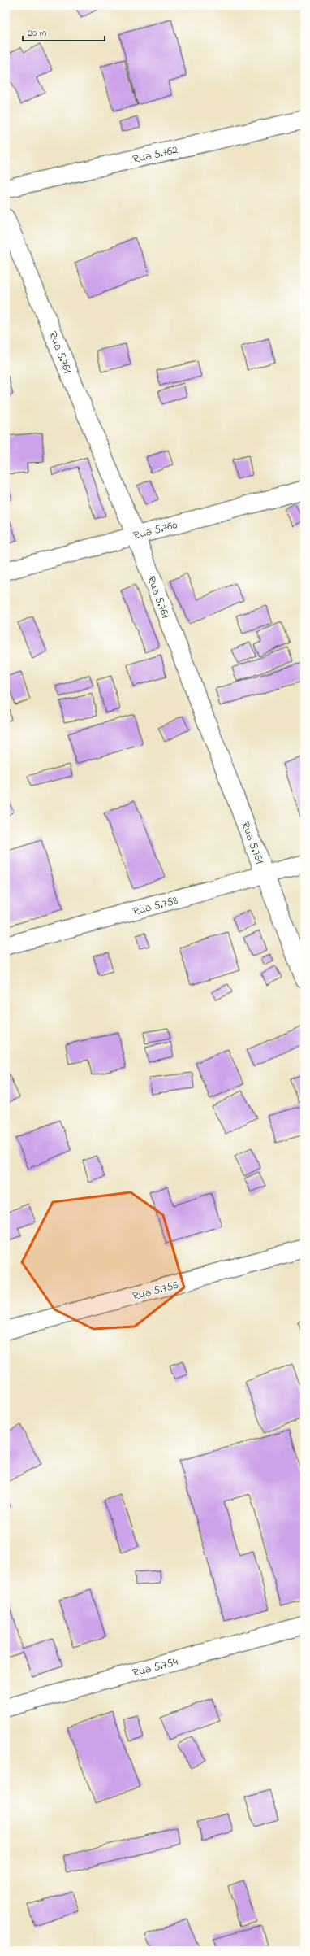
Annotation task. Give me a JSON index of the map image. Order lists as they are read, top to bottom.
{
  "streets": {
    "street": [
      "Rua 5.762",
      "Rua 5.761",
      "Rua 5.760",
      "Rua 5.758",
      "Rua 5.756",
      "Rua 5.754"
    ]
  },
  "crossings": [
    ["Rua 5.761", "Rua 5.760"],
    ["Rua 5.761", "Rua 5.758"]
  ],
  "scale_bar": "20 m"
}
